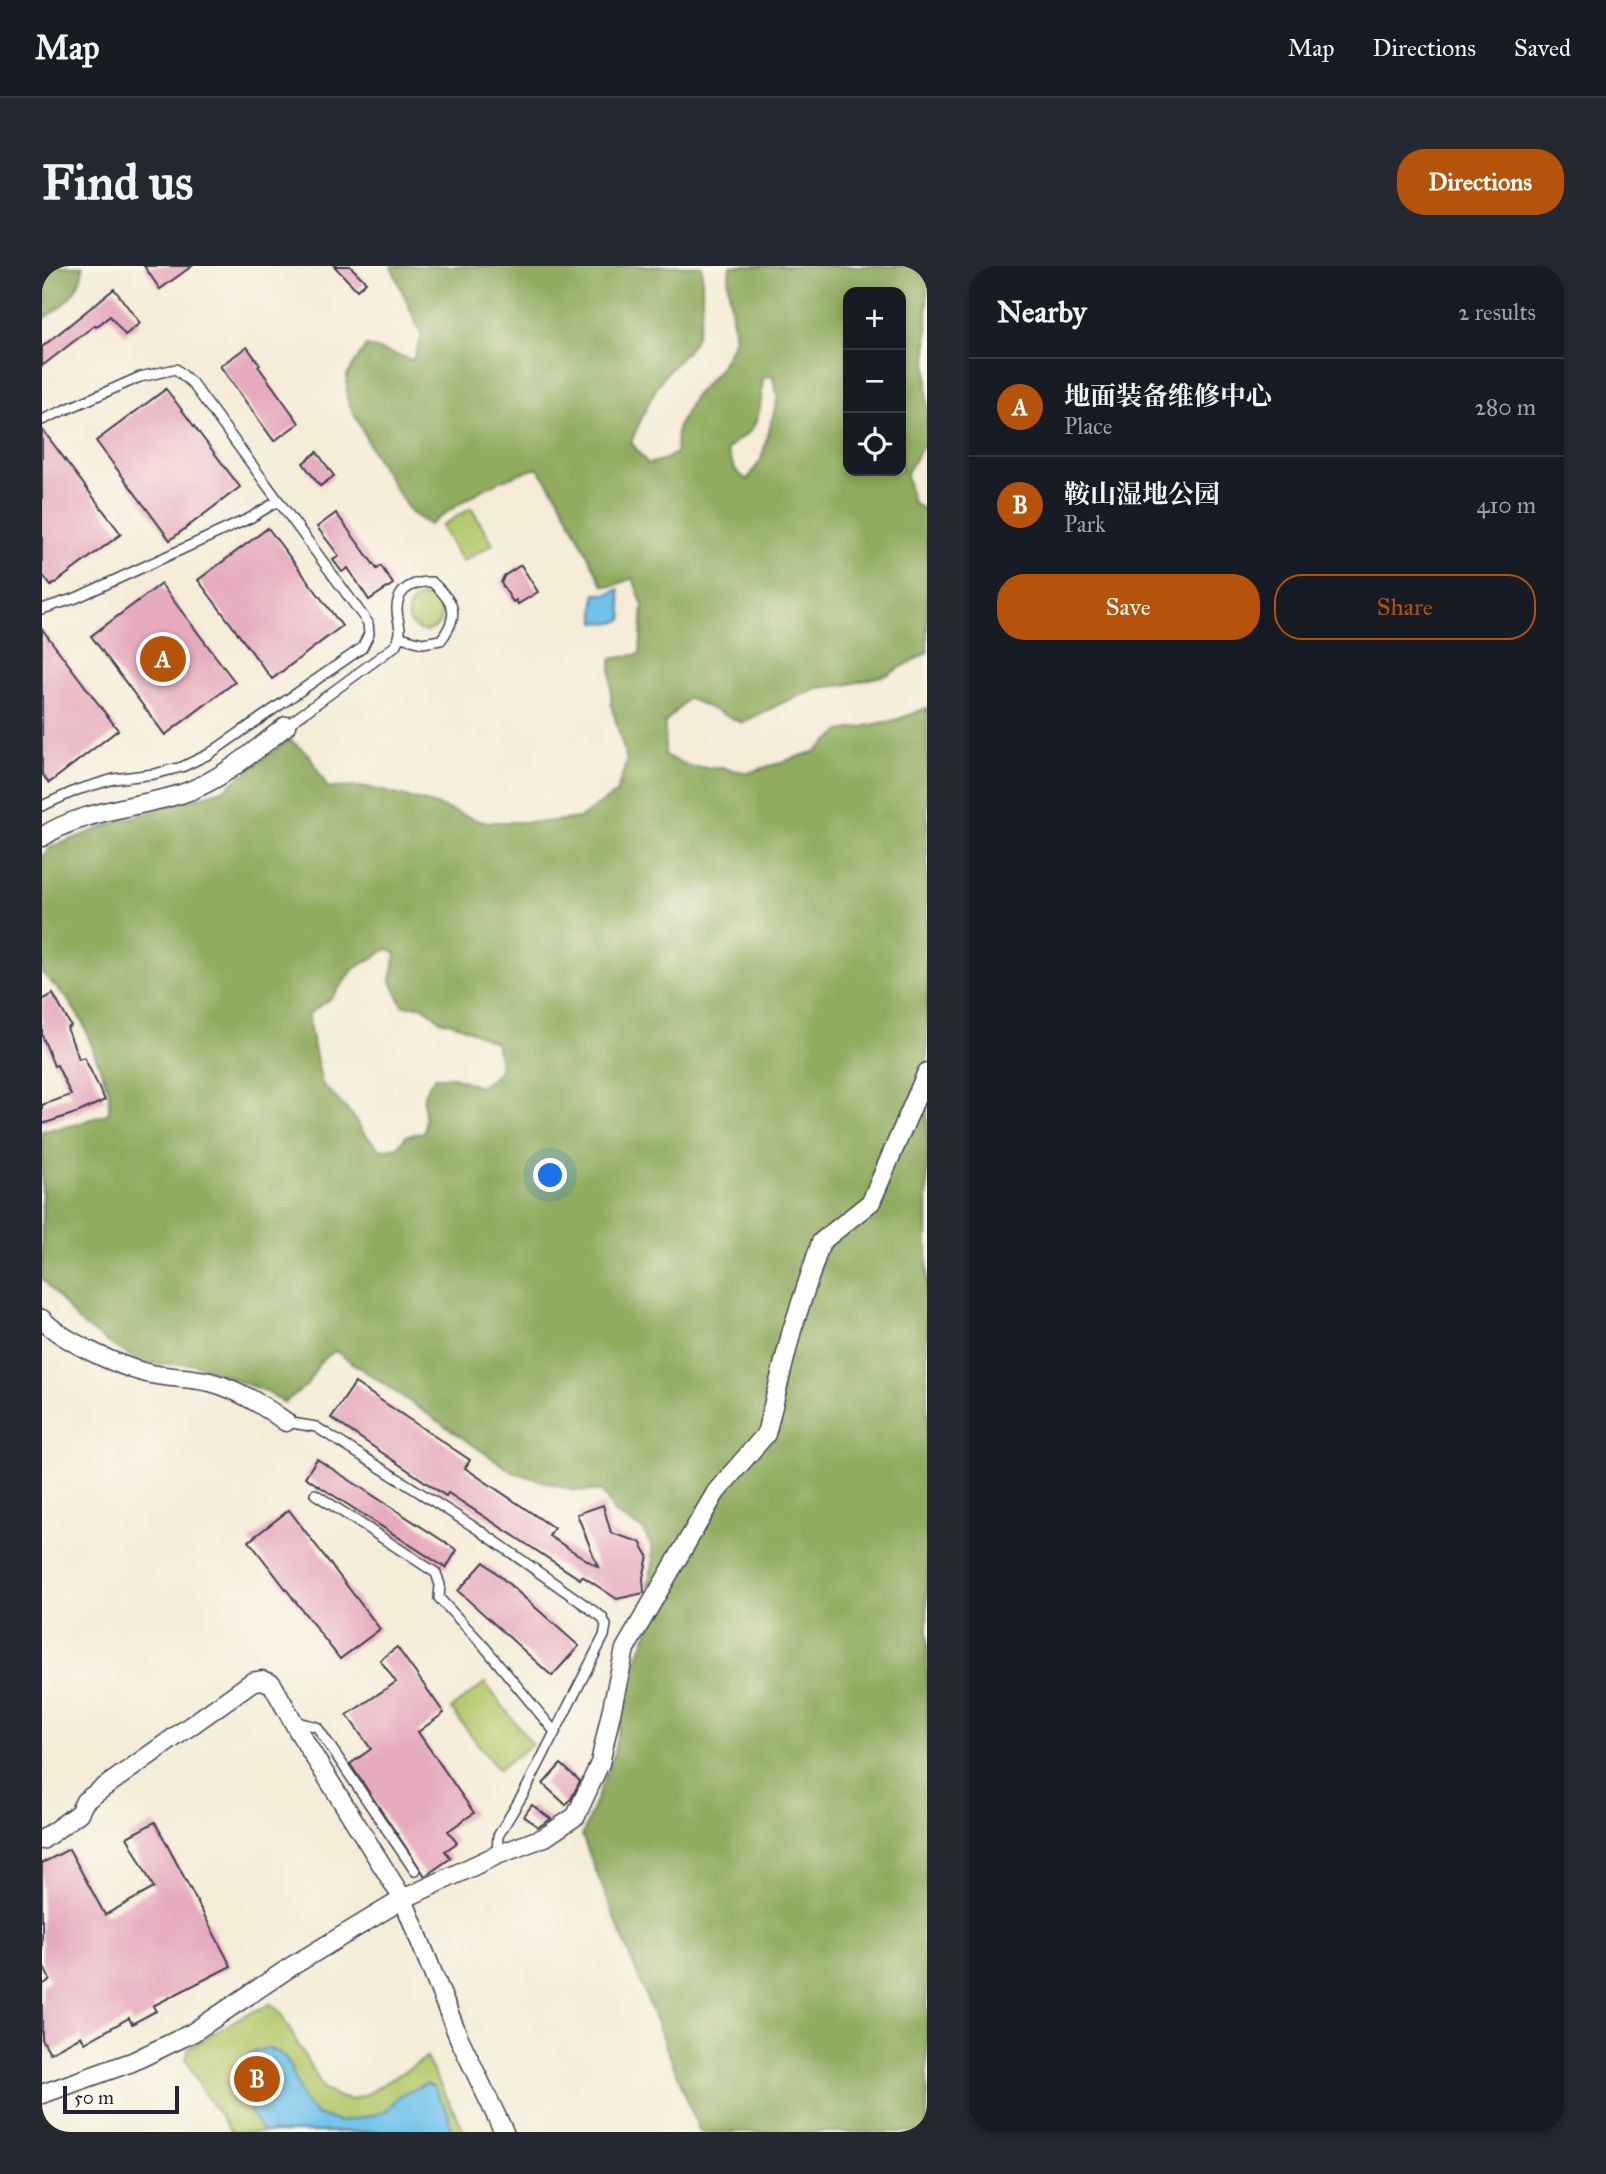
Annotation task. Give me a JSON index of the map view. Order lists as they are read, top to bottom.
{
  "scale_bar": "50 m",
  "page": {
    "header": "Map",
    "nav": ["Map", "Directions", "Saved"],
    "buttons": [
      "Directions",
      ["Save", "Share"]
    ],
    "title": "Find us",
    "heading": ["Nearby", "2 results"],
    "map_buttons": ["+", "−"],
    "list": [
      {
        "mark": "A",
        "name": "地面装备维修中心",
        "note": "Place",
        "value": "280 m"
      },
      {
        "mark": "B",
        "name": "鞍山湿地公园",
        "note": "Park",
        "value": "410 m"
      }
    ],
    "pins": ["A", "B"],
    "scale": "50 m"
  }
}
